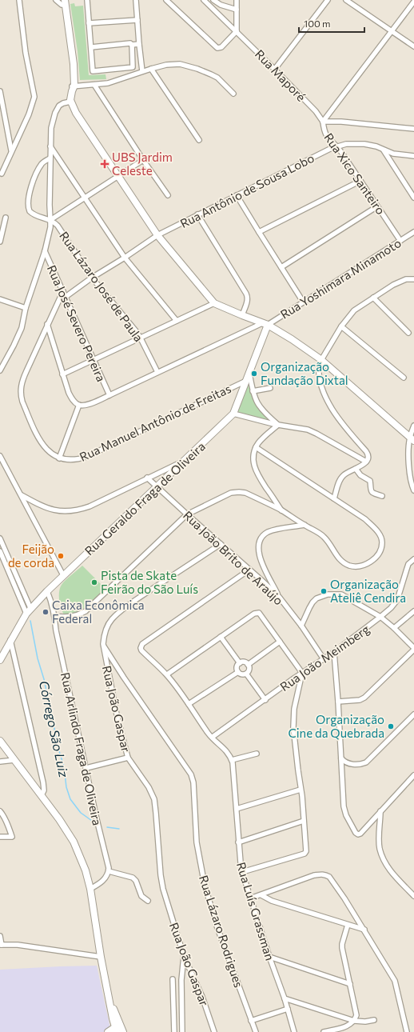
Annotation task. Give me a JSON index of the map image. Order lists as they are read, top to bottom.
{
  "streets": {
    "main road": ["Rua Geraldo Fraga de Oliveira"],
    "street": [
      "Rua Maporé",
      "Rua Xico Santeiro",
      "Rua Antônio de Sousa Lobo",
      "Rua Yoshimara Minamoto",
      "Rua Lázaro José de Paula",
      "Rua José Severo Pereira",
      "Rua Manuel Antônio de Freitas",
      "Rua João Brito de Araújo",
      "Rua João Meimberg",
      "Rua João Gaspar",
      "Rua Arlindo Fraga de Oliveira",
      "Rua Luís Grassman",
      "Rua Lázaro Rodrigues"
    ]
  },
  "crossings": [
    ["Rua Maporé", "Rua Xico Santeiro"],
    ["Rua Xico Santeiro", "Rua Antônio de Sousa Lobo"],
    ["Rua Xico Santeiro", "Rua Yoshimara Minamoto"],
    ["Rua Antônio de Sousa Lobo", "Rua Lázaro José de Paula"],
    ["Rua Antônio de Sousa Lobo", "Rua José Severo Pereira"],
    ["Rua Yoshimara Minamoto", "Rua Lázaro José de Paula"],
    ["Rua Yoshimara Minamoto", "Rua José Severo Pereira"],
    ["Rua Yoshimara Minamoto", "Rua Geraldo Fraga de Oliveira"],
    ["Rua Manuel Antônio de Freitas", "Rua Geraldo Fraga de Oliveira"],
    ["Rua Geraldo Fraga de Oliveira", "Rua João Brito de Araújo"],
    ["Rua Geraldo Fraga de Oliveira", "Rua Arlindo Fraga de Oliveira"],
    ["Rua João Brito de Araújo", "Rua João Meimberg"],
    ["Rua João Brito de Araújo", "Rua João Gaspar"],
    ["Rua João Gaspar", "Rua Lázaro Rodrigues"]
  ],
  "water": ["Córrego São Luiz"],
  "places": {
    "health": ["UBS Jardim Celeste"],
    "other": [
      "Organização Fundação Dixtal",
      "Feijão de corda",
      "Pista de Skate Feirão do São Luís",
      "Organização Ateliê Cendira",
      "Caixa Econômica Federal",
      "Organização Cine da Quebrada"
    ]
  },
  "scale_bar": "100 m"
}
